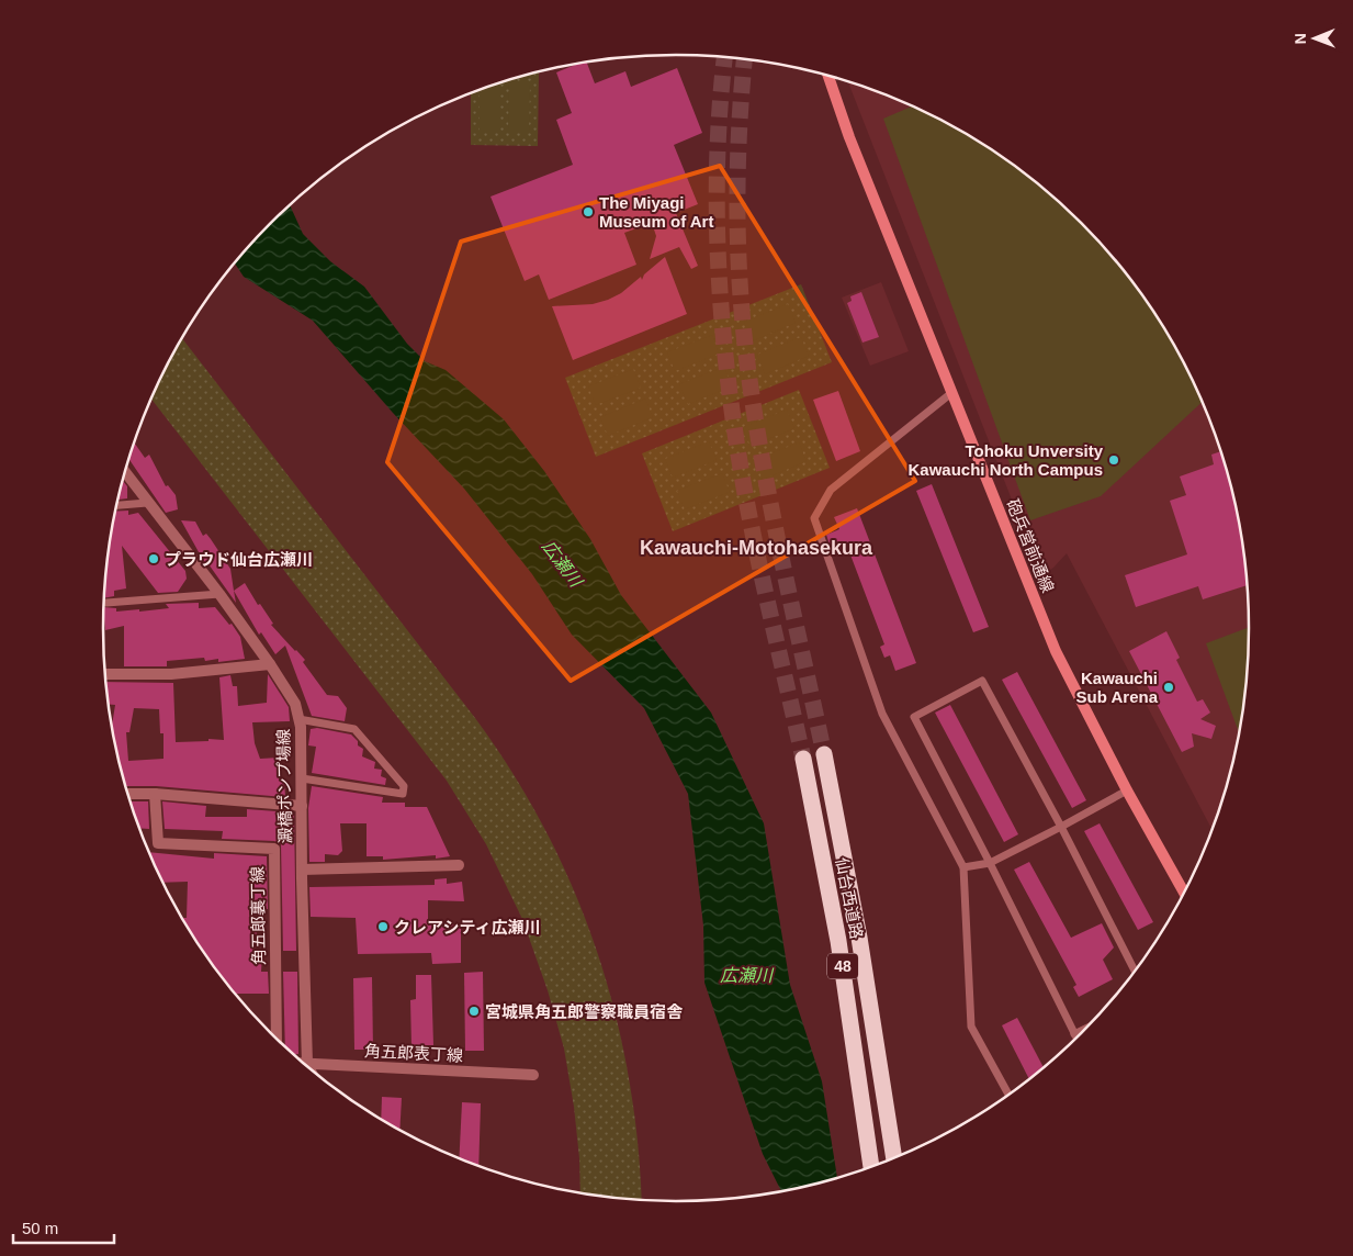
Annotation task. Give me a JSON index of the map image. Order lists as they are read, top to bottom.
{
  "streets": {
    "highway": ["仙台西道路", "48"],
    "street": [
      "砲兵営前通線",
      "澱橋ポンプ場線",
      "角五郎裏丁線",
      "角五郎表丁線"
    ]
  },
  "crossings": [
    ["澱橋ポンプ場線", "角五郎表丁線"]
  ],
  "districts": ["Kawauchi-Motohasekura"],
  "water": ["広瀬川"],
  "places": [
    "The Miyagi Museum of Art",
    "Tohoku Unversity Kawauchi North Campus",
    "プラウド仙台広瀬川",
    "Kawauchi Sub Arena",
    "クレアシティ広瀬川",
    "宮城県角五郎警察職員宿舎"
  ],
  "scale_bar": "50 m",
  "north": "left"
}
